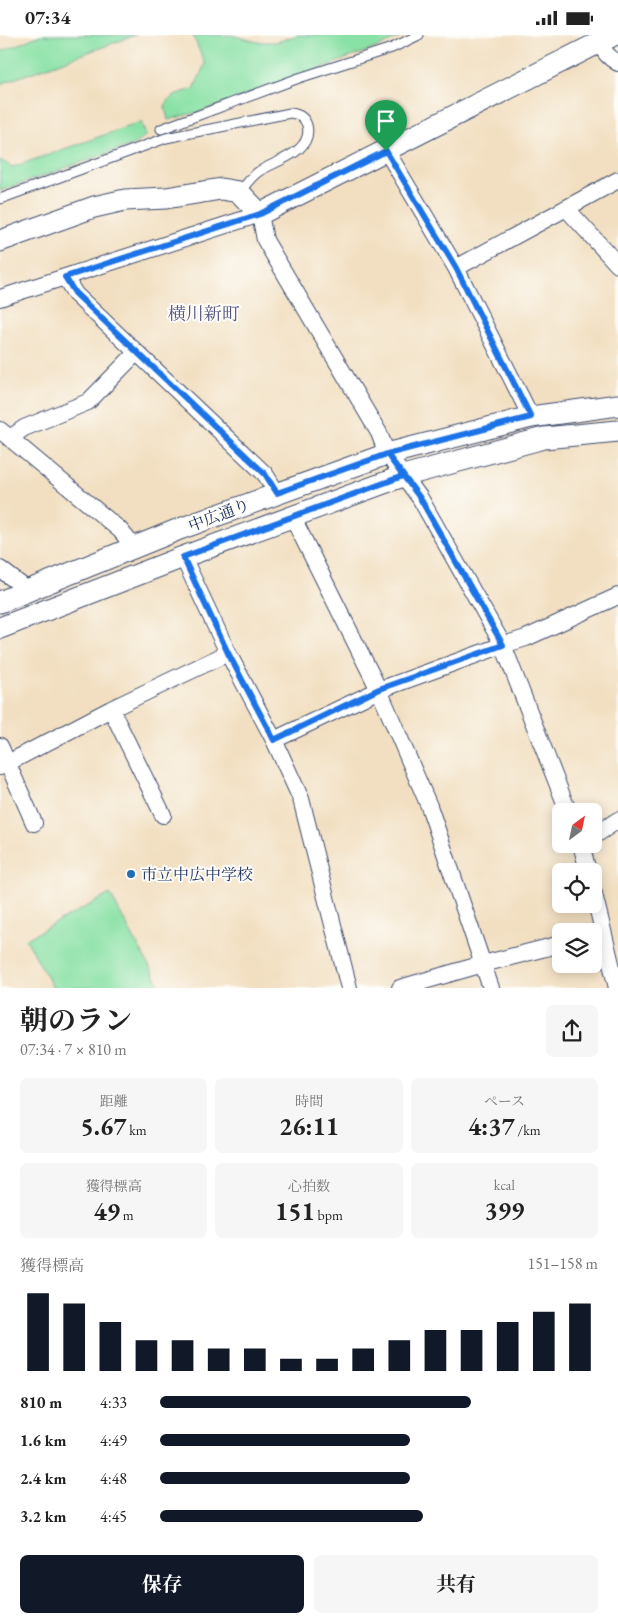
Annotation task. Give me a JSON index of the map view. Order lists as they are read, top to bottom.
{
  "streets": {
    "street": ["中広通り"]
  },
  "districts": ["横川新町"],
  "places": ["市立中広中学校"],
  "north": "top right",
  "page": {
    "status": "07:34",
    "heading": ["朝のラン", "07:34 · 7 × 810 m"],
    "stats": [
      ["距離", "5.67 km"],
      ["時間", "26:11"],
      ["ペース", "4:37 /km"],
      ["獲得標高", "49 m"],
      ["心拍数", "151 bpm"],
      ["kcal", "399"]
    ],
    "chart": ["獲得標高", "151–158 m"],
    "list": [
      {
        "name": "810 m",
        "note": "4:33"
      },
      {
        "name": "1.6 km",
        "note": "4:49"
      },
      {
        "name": "2.4 km",
        "note": "4:48"
      },
      {
        "name": "3.2 km",
        "note": "4:45"
      }
    ],
    "buttons": ["保存", "共有"]
  }
}
